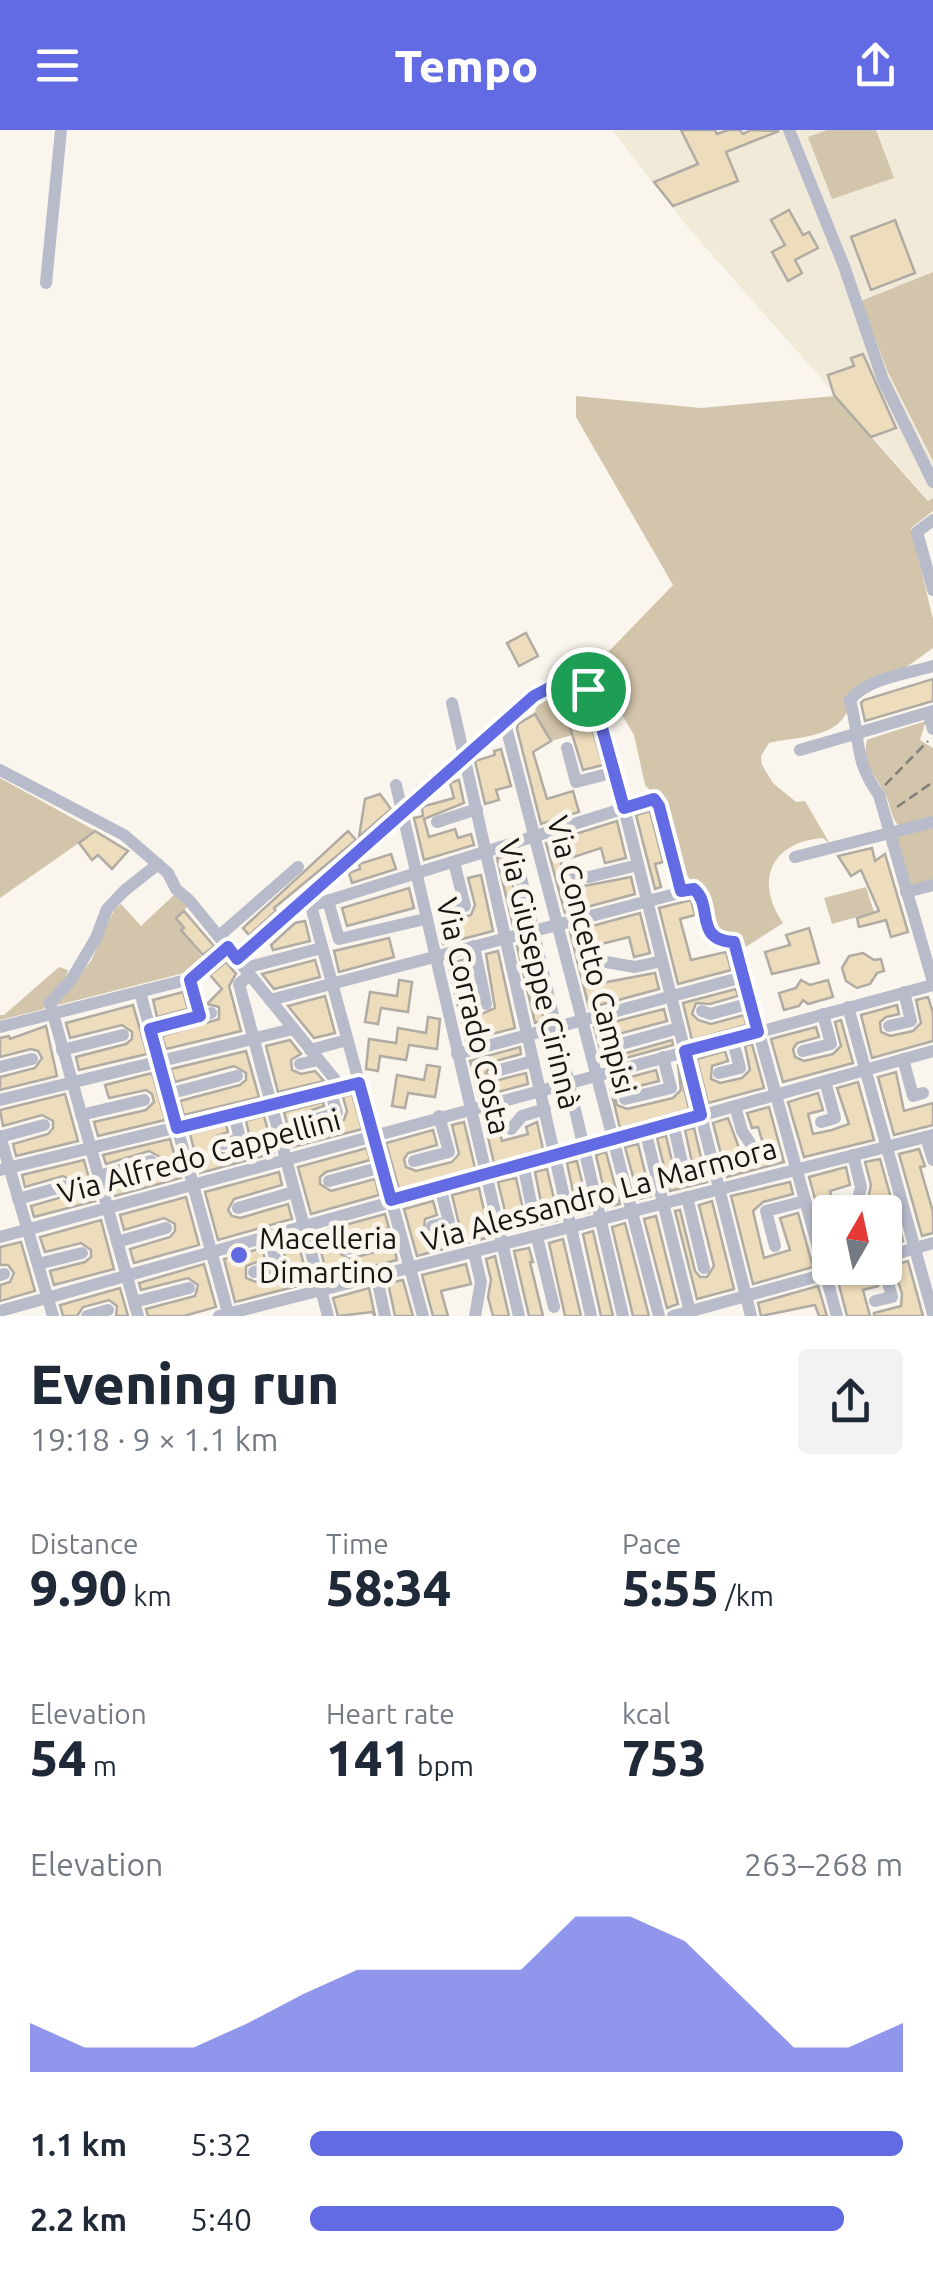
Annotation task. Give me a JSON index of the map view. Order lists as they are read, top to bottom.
{
  "streets": {
    "street": [
      "Via Concetto Campisi",
      "Via Giuseppe Cirinnà",
      "Via Corrado Costa",
      "Via Alfredo Cappellini",
      "Via Alessandro La Marmora"
    ]
  },
  "crossings": [
    ["Via Concetto Campisi", "Via Alfredo Cappellini"],
    ["Via Concetto Campisi", "Via Alessandro La Marmora"],
    ["Via Giuseppe Cirinnà", "Via Alfredo Cappellini"],
    ["Via Giuseppe Cirinnà", "Via Alessandro La Marmora"],
    ["Via Corrado Costa", "Via Alfredo Cappellini"],
    ["Via Corrado Costa", "Via Alessandro La Marmora"]
  ],
  "places": ["Macelleria Dimartino"],
  "north": "top",
  "page": {
    "header": "Tempo",
    "heading": ["Evening run", "19:18 · 9 × 1.1 km"],
    "stats": [
      ["Distance", "9.90 km"],
      ["Time", "58:34"],
      ["Pace", "5:55 /km"],
      ["Elevation", "54 m"],
      ["Heart rate", "141 bpm"],
      ["kcal", "753"]
    ],
    "chart": ["Elevation", "263–268 m"],
    "list": [
      {
        "name": "1.1 km",
        "note": "5:32"
      },
      {
        "name": "2.2 km",
        "note": "5:40"
      }
    ]
  }
}
